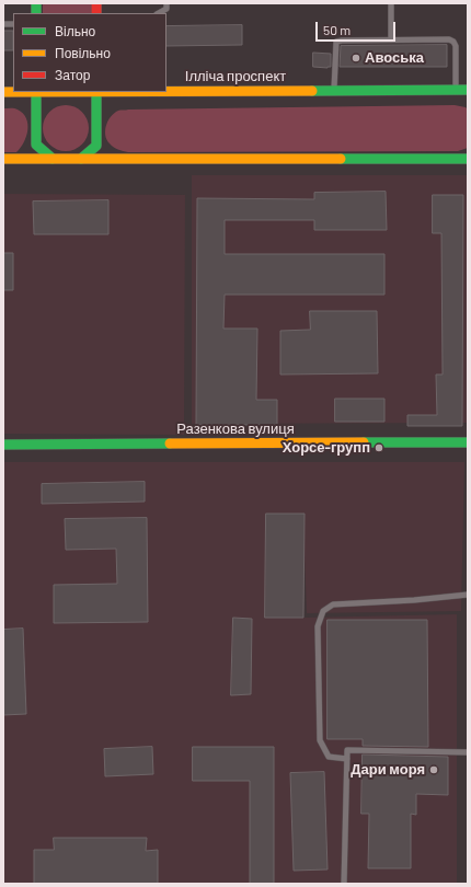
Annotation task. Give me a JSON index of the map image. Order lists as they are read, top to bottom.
{
  "streets": {
    "main road": ["Ілліча проспект", "Разенкова вулиця"]
  },
  "places": ["Авоська", "Хорсе-групп", "Дари моря"],
  "legend": ["Вільно", "Повільно", "Затор"],
  "scale_bar": "50 m"
}
